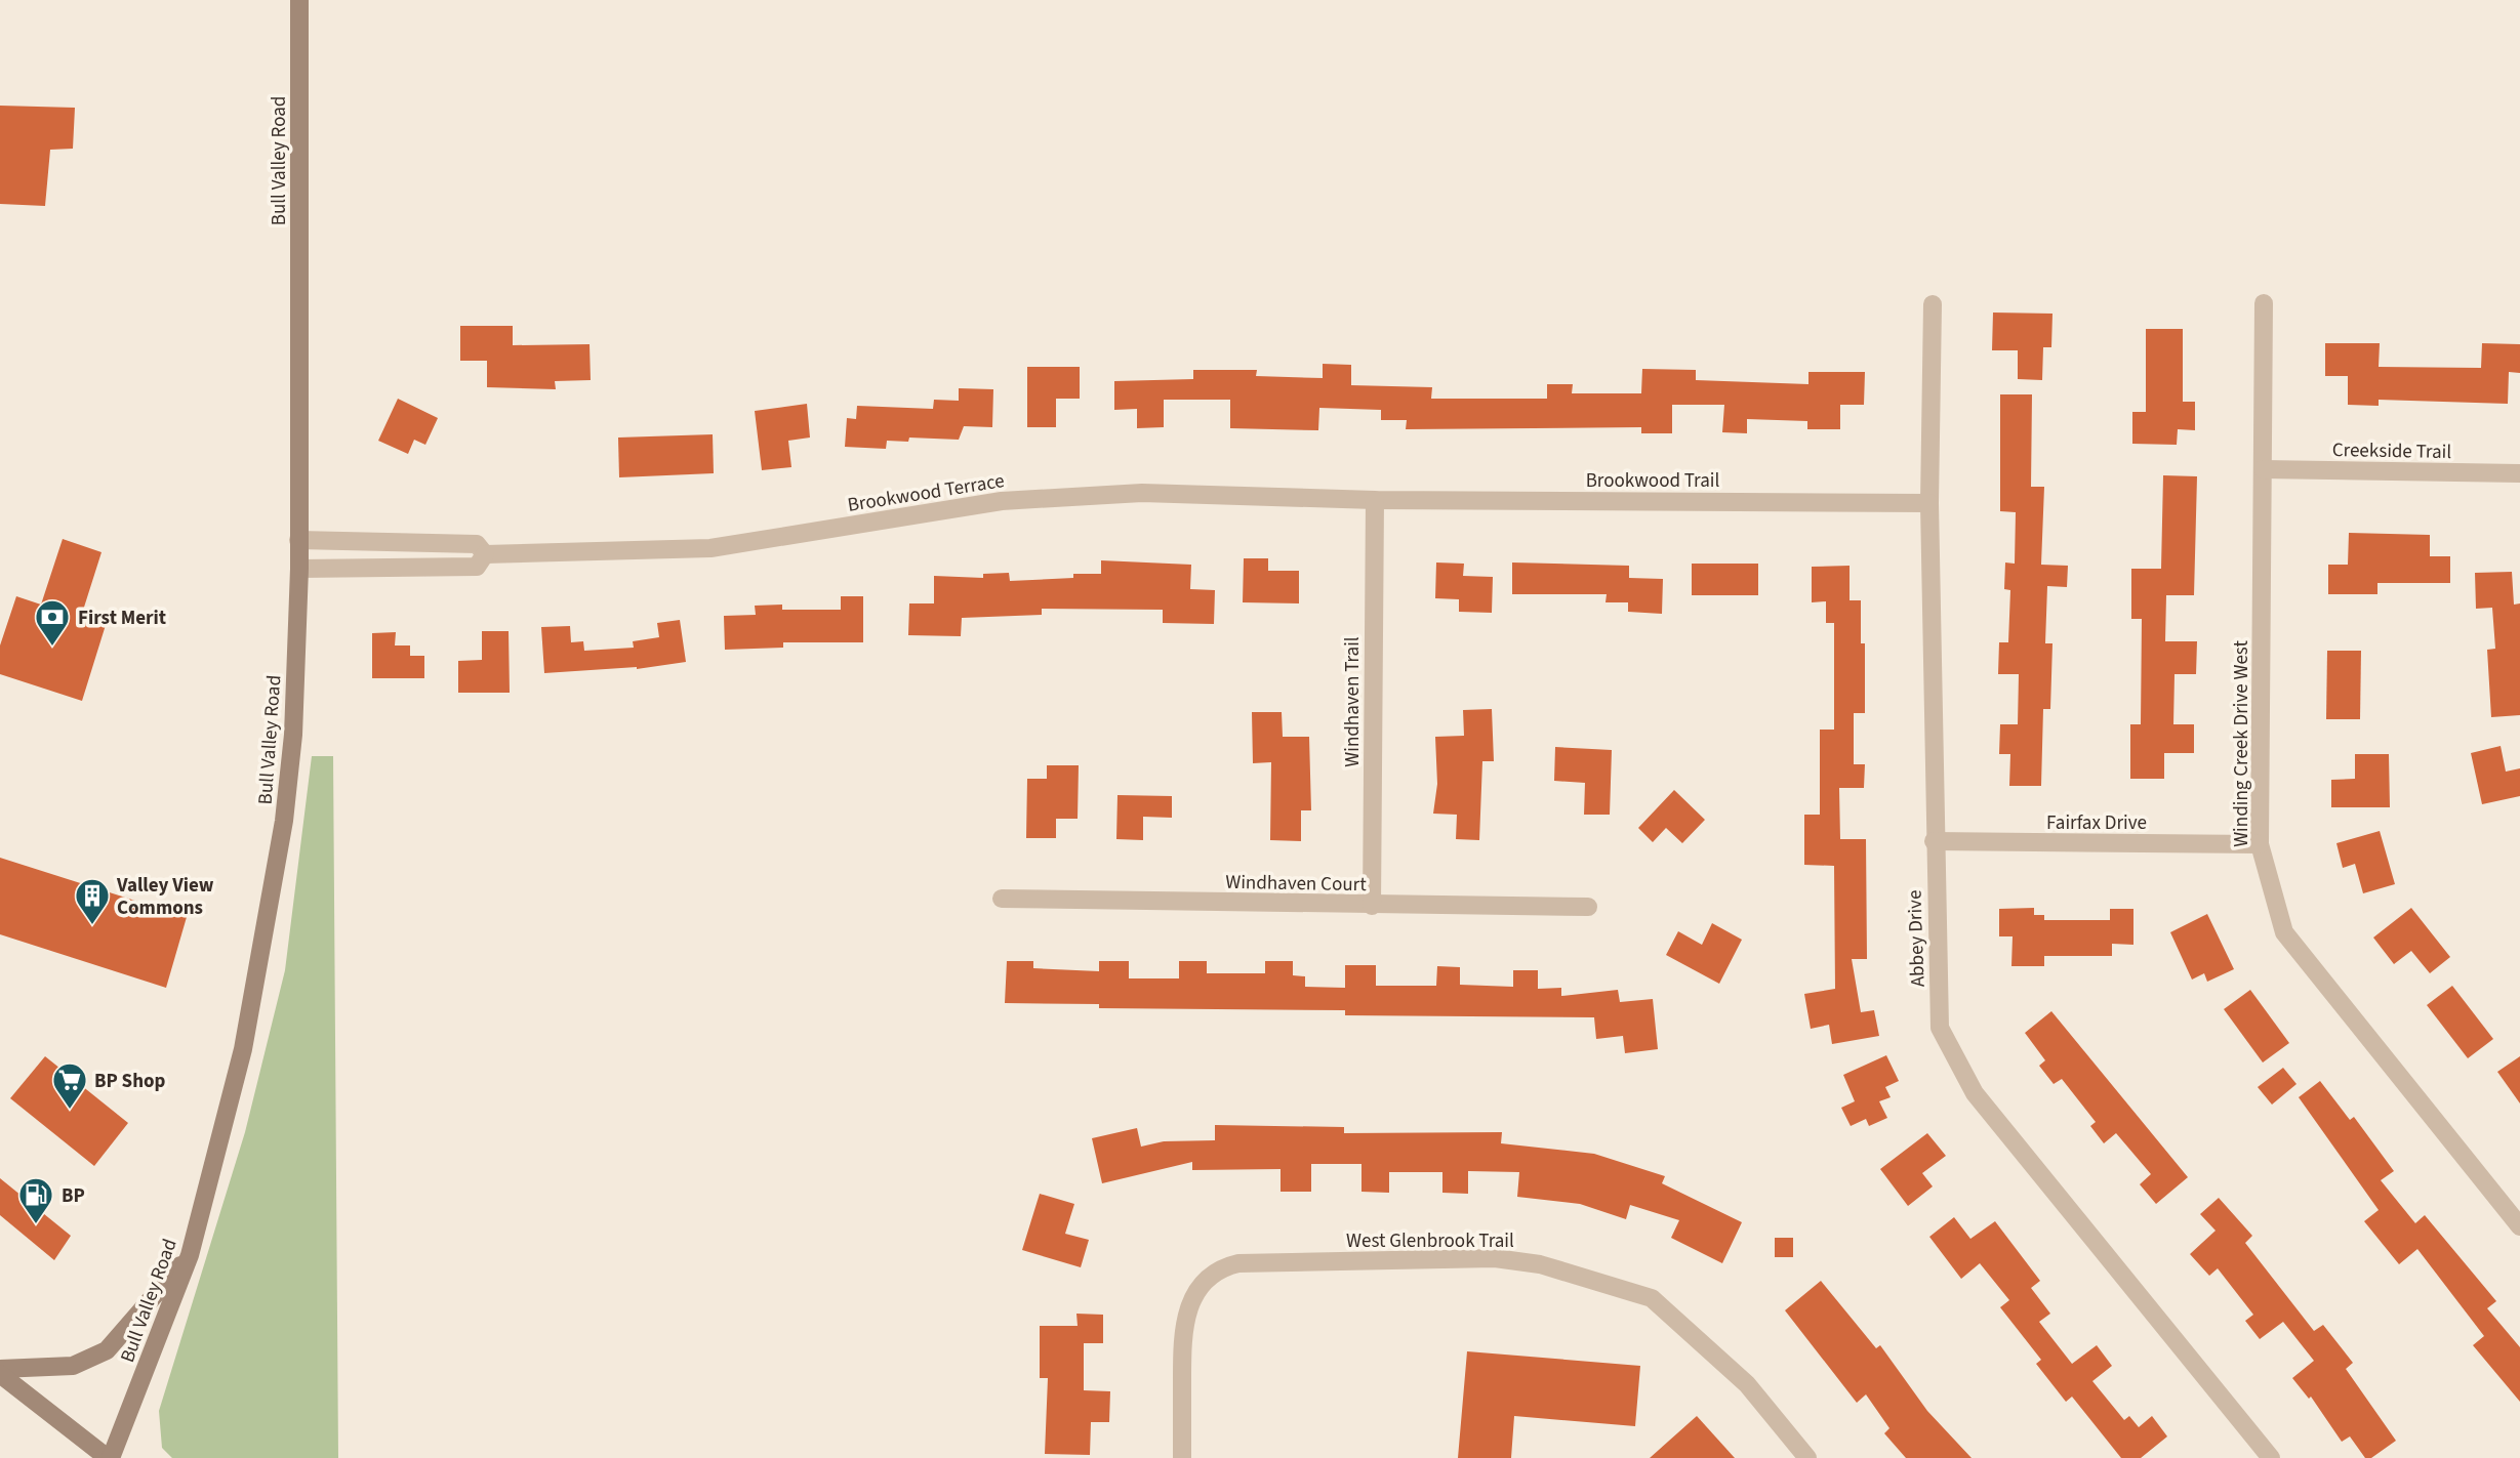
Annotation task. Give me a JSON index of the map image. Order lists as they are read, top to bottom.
{
  "streets": {
    "street": [
      "Bull Valley Road",
      "Creekside Trail",
      "Brookwood Trail",
      "Brookwood Terrace",
      "Windhaven Trail",
      "Winding Creek Drive West",
      "Fairfax Drive",
      "Windhaven Court",
      "Abbey Drive",
      "West Glenbrook Trail"
    ]
  },
  "crossings": [
    ["Bull Valley Road", "Brookwood Terrace"],
    ["Creekside Trail", "Winding Creek Drive West"],
    ["Brookwood Trail", "Brookwood Terrace"],
    ["Brookwood Trail", "Windhaven Trail"],
    ["Brookwood Trail", "Abbey Drive"],
    ["Brookwood Terrace", "Windhaven Trail"],
    ["Windhaven Trail", "Windhaven Court"],
    ["Winding Creek Drive West", "Fairfax Drive"],
    ["Fairfax Drive", "Abbey Drive"]
  ],
  "places": {
    "bank": ["First Merit"],
    "building": ["Valley View Commons"],
    "supermarket": ["BP Shop"],
    "fuel station": ["BP"]
  }
}
